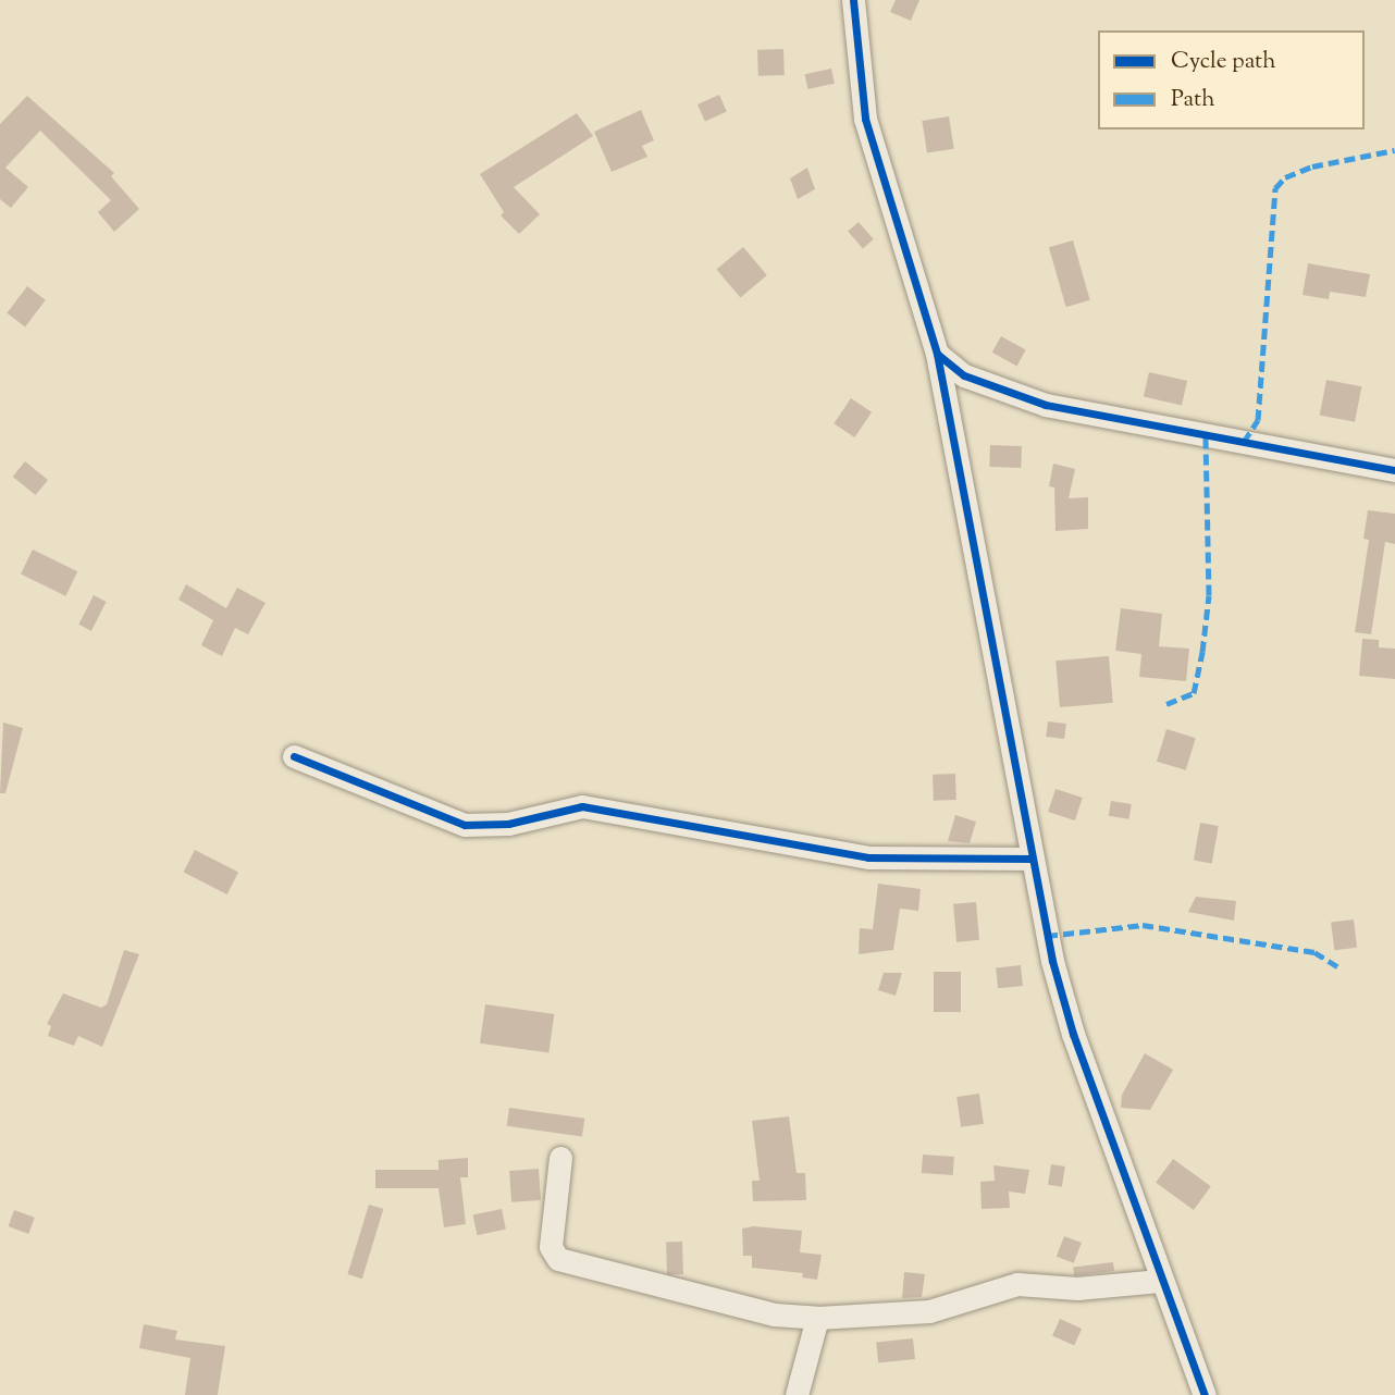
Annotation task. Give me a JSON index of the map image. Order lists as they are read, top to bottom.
{
  "legend": ["Cycle path", "Path"]
}
